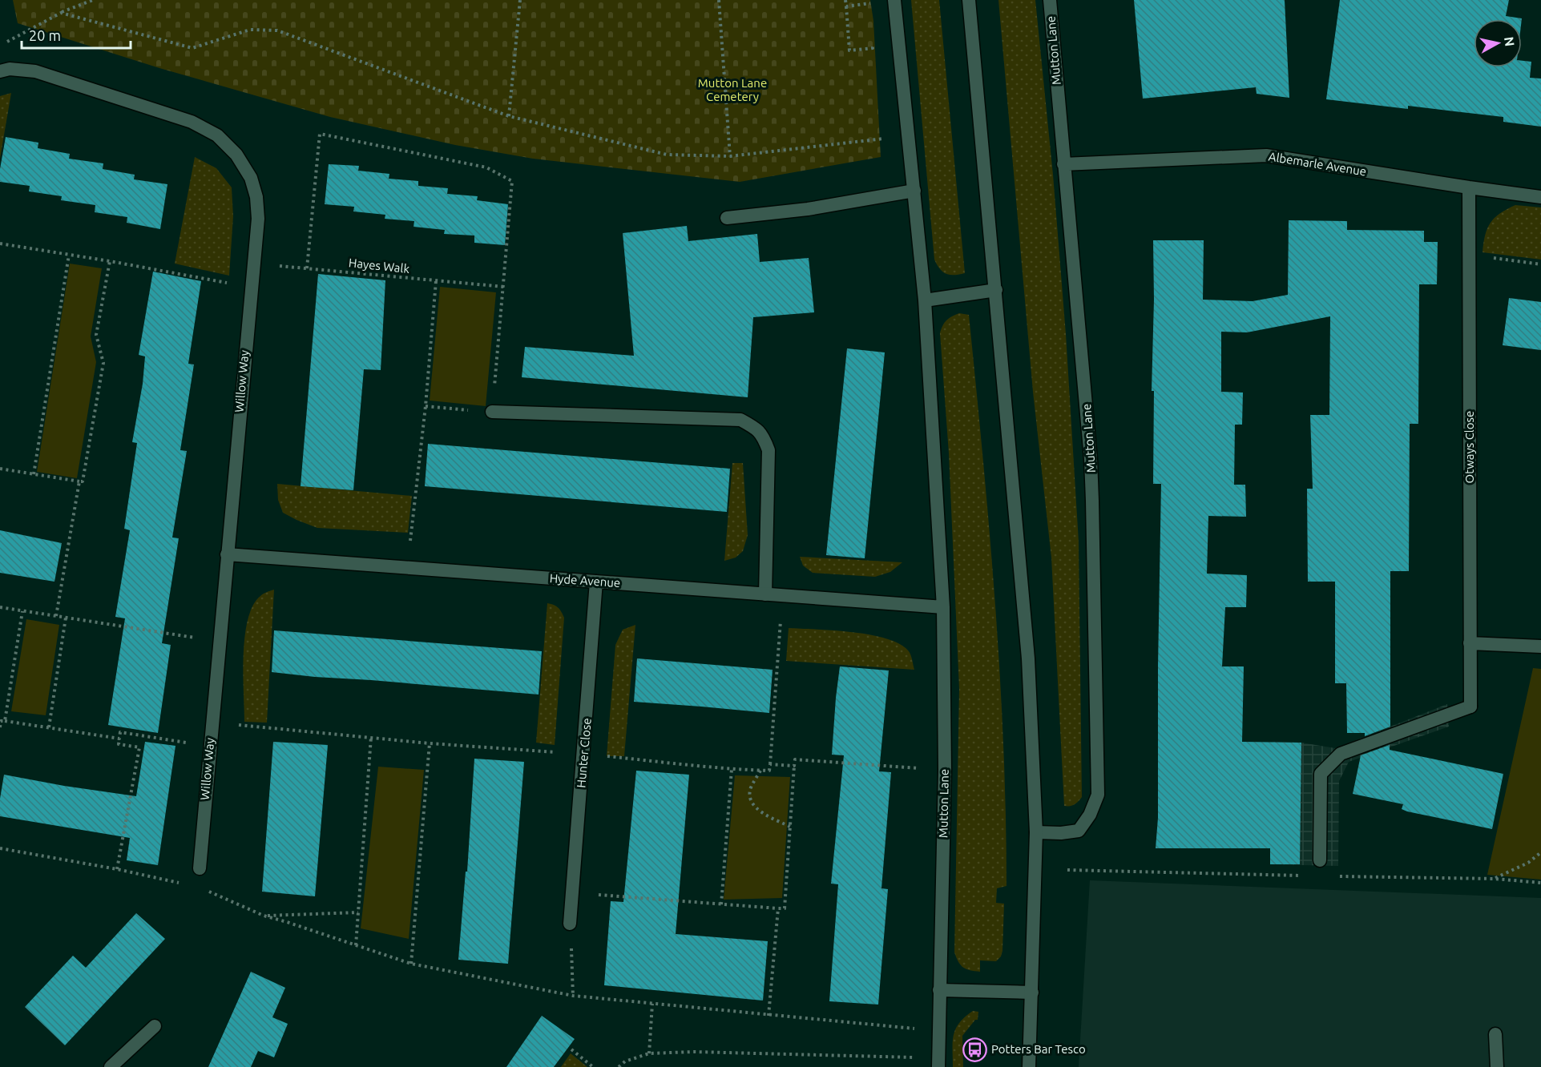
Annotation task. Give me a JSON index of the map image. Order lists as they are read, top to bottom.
{
  "streets": {
    "street": [
      "Mutton Lane",
      "Albemarle Avenue",
      "Willow Way",
      "Otways Close",
      "Hyde Avenue",
      "Hunter Close"
    ],
    "path": ["Hayes Walk"]
  },
  "crossings": [
    ["Mutton Lane", "Albemarle Avenue"],
    ["Mutton Lane", "Hyde Avenue"],
    ["Albemarle Avenue", "Otways Close"],
    ["Hayes Walk", "Willow Way"],
    ["Willow Way", "Hyde Avenue"],
    ["Hyde Avenue", "Hunter Close"]
  ],
  "parks": ["Mutton Lane Cemetery"],
  "places": {
    "bus stop": ["Potters Bar Tesco"]
  },
  "scale_bar": "20 m",
  "north": "right"
}
